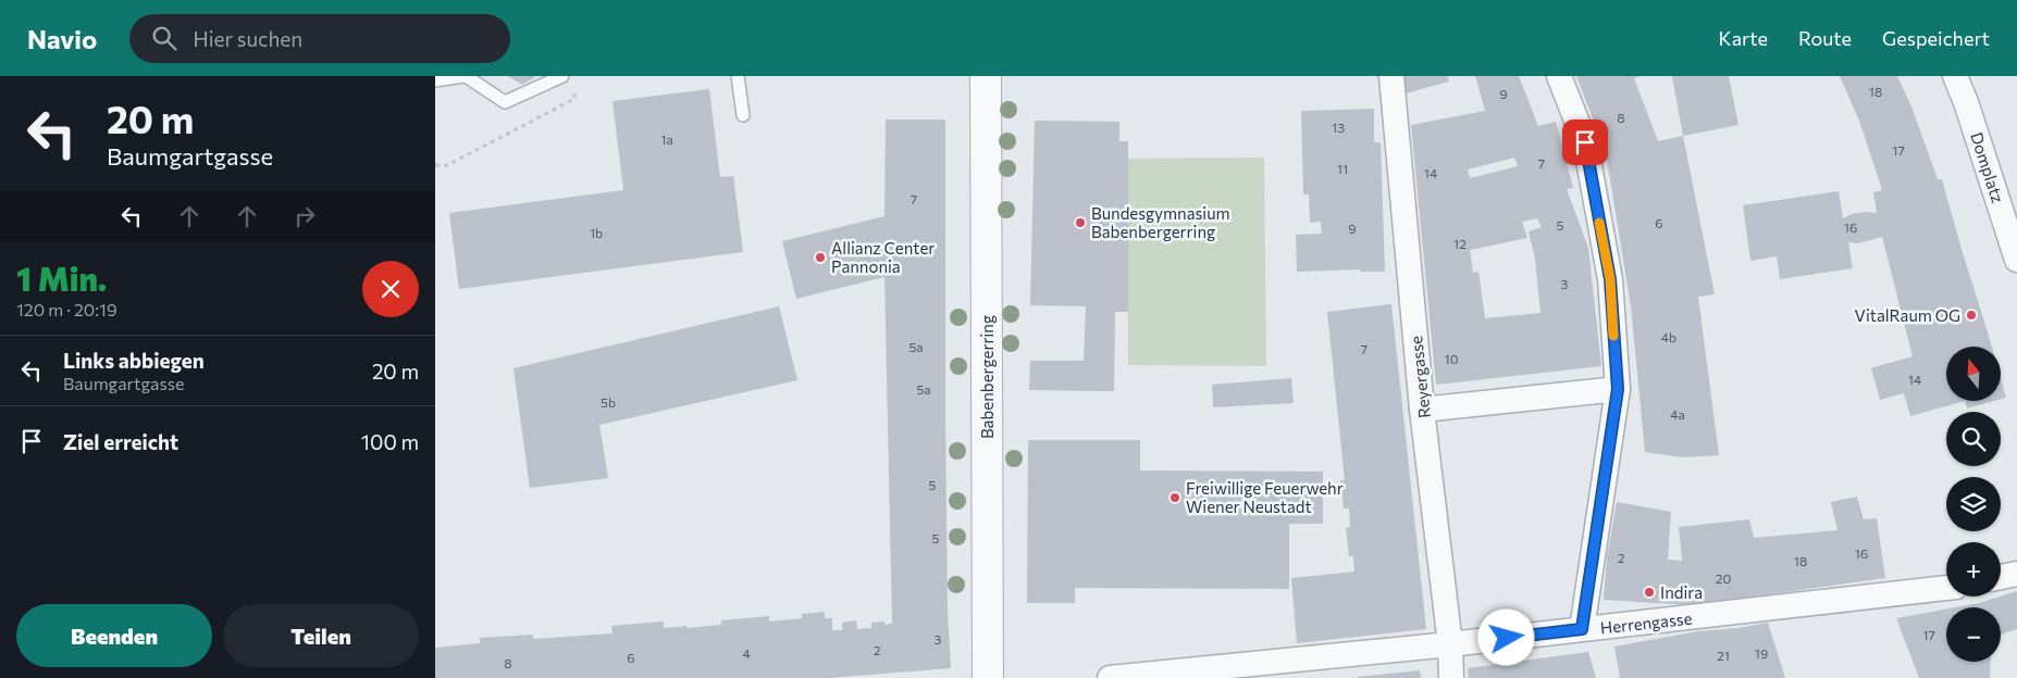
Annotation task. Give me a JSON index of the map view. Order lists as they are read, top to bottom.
{
  "streets": {
    "street": [
      "Domplatz",
      "Babenbergerring",
      "Reyergasse",
      "Herrengasse"
    ]
  },
  "crossings": [
    ["Reyergasse", "Herrengasse"]
  ],
  "places": [
    "Bundesgymnasium Babenbergerring",
    "Allianz Center Pannonia",
    "VitalRaum OG",
    "Freiwillige Feuerwehr Wiener Neustadt",
    "Indira"
  ],
  "house_numbers": [
    "18",
    "9",
    "8",
    "13",
    "1a",
    "17",
    "7",
    "11",
    "14",
    "7",
    "6",
    "5",
    "16",
    "9",
    "1b",
    "12",
    "3",
    "4b",
    "5a",
    "7",
    "10",
    "14",
    "5a",
    "5b",
    "4a",
    "5",
    "5",
    "16",
    "2",
    "18",
    "20",
    "17",
    "3",
    "2",
    "4",
    "19",
    "21",
    "6",
    "8"
  ],
  "north": "top",
  "page": {
    "header": "Navio",
    "search": "Hier suchen",
    "nav": ["Karte", "Route", "Gespeichert"],
    "turn": ["20 m", "Baumgartgasse"],
    "heading": ["1 Min.", "120 m · 20:19"],
    "list": [
      {
        "name": "Links abbiegen",
        "note": "Baumgartgasse",
        "value": "20 m"
      },
      {
        "name": "Ziel erreicht",
        "value": "100 m"
      }
    ],
    "map_buttons": ["+", "−"],
    "buttons": ["Beenden", "Teilen"]
  }
}
